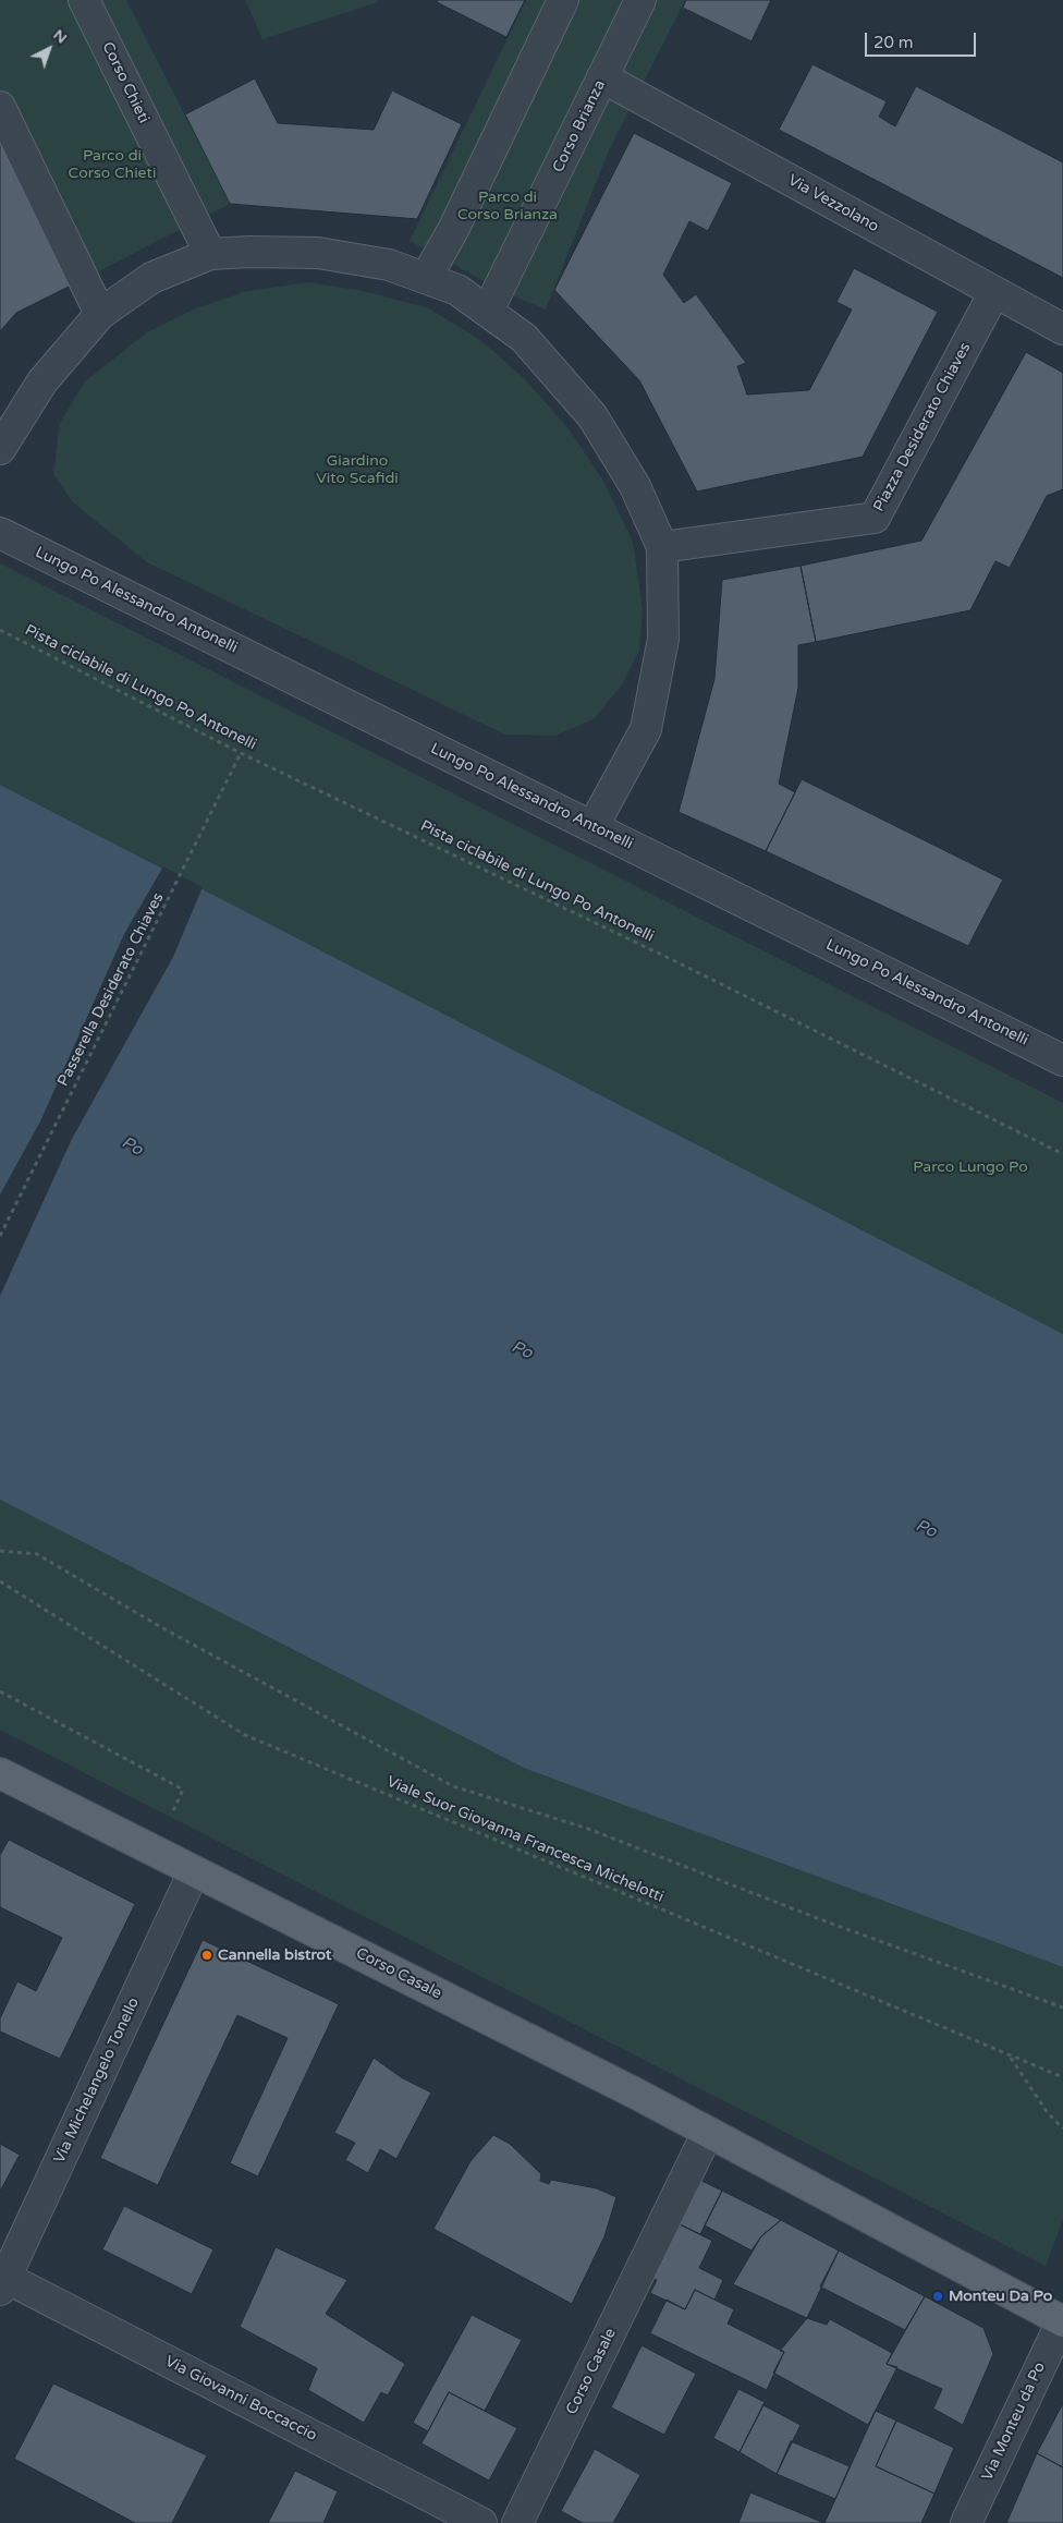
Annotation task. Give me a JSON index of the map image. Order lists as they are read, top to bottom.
{
  "streets": {
    "main road": ["Corso Casale"],
    "street": [
      "Corso Chieti",
      "Corso Brianza",
      "Via Vezzolano",
      "Piazza Desiderato Chiaves",
      "Lungo Po Alessandro Antonelli",
      "Via Michelangelo Tonello",
      "Via Giovanni Boccaccio",
      "Via Monteu da Po"
    ],
    "path": ["Pista ciclabile di Lungo Po Antonelli", "Passerella Desiderato Chiaves", "Viale Suor Giovanna Francesca Michelotti"]
  },
  "crossings": [
    ["Corso Brianza", "Via Vezzolano"],
    ["Via Vezzolano", "Piazza Desiderato Chiaves"],
    ["Pista ciclabile di Lungo Po Antonelli", "Passerella Desiderato Chiaves"],
    ["Corso Casale", "Via Michelangelo Tonello"],
    ["Corso Casale", "Via Monteu da Po"],
    ["Via Michelangelo Tonello", "Via Giovanni Boccaccio"]
  ],
  "water": ["Po"],
  "parks": [
    "Parco di Corso Chieti",
    "Parco di Corso Brianza",
    "Giardino Vito Scafidi",
    "Parco Lungo Po"
  ],
  "places": ["Cannella bistrot", "Monteu Da Po"],
  "scale_bar": "20 m",
  "north": "top right"
}
